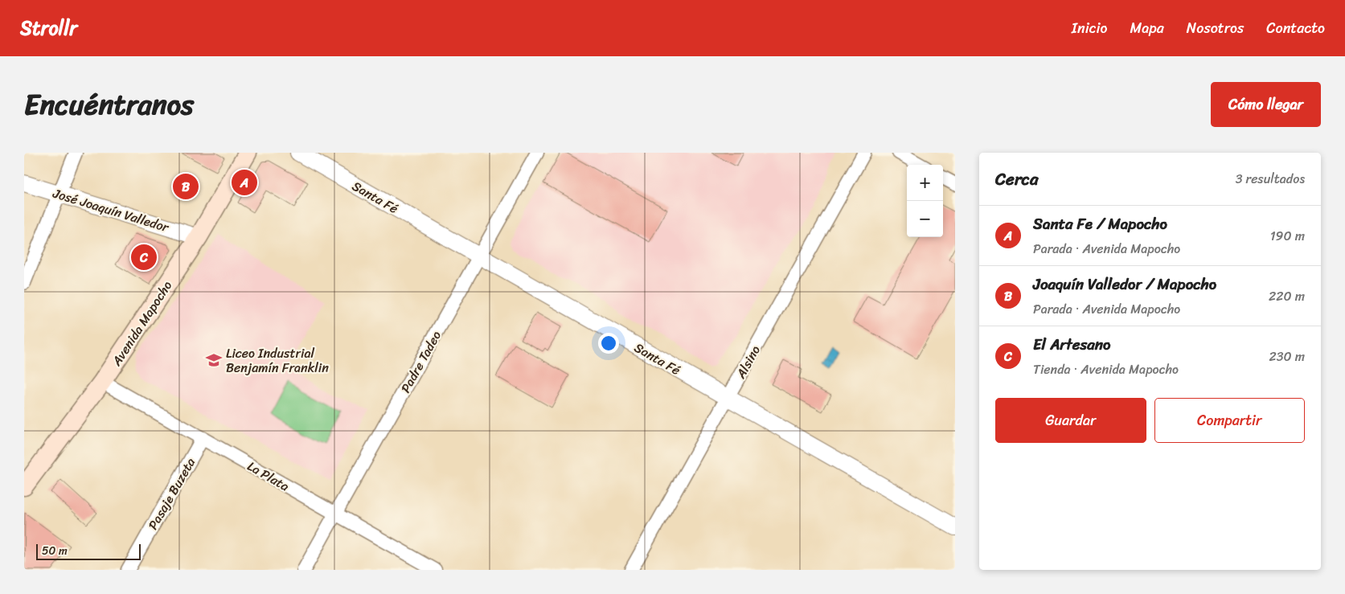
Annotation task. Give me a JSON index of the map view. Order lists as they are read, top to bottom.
{
  "streets": {
    "main road": ["Avenida Mapocho"],
    "street": [
      "Santa Fé",
      "José Joaquín Valledor",
      "Padre Tadeo",
      "Alsino",
      "La Plata",
      "Pasaje Buzeta"
    ]
  },
  "crossings": [
    ["Santa Fé", "Padre Tadeo"],
    ["Santa Fé", "Alsino"],
    ["José Joaquín Valledor", "Avenida Mapocho"],
    ["Avenida Mapocho", "La Plata"],
    ["Padre Tadeo", "La Plata"],
    ["La Plata", "Pasaje Buzeta"]
  ],
  "places": {
    "school or university": ["Liceo Industrial Benjamín Franklin"]
  },
  "scale_bar": "50 m",
  "page": {
    "header": "Strollr",
    "nav": [
      "Inicio",
      "Mapa",
      "Nosotros",
      "Contacto"
    ],
    "title": "Encuéntranos",
    "buttons": [
      "Cómo llegar",
      ["Guardar", "Compartir"]
    ],
    "heading": ["Cerca", "3 resultados"],
    "map_buttons": ["+", "−"],
    "pins": ["A", "B", "C"],
    "list": [
      {
        "mark": "A",
        "name": "Santa Fe / Mapocho",
        "note": "Parada · Avenida Mapocho",
        "value": "190 m"
      },
      {
        "mark": "B",
        "name": "Joaquín Valledor / Mapocho",
        "note": "Parada · Avenida Mapocho",
        "value": "220 m"
      },
      {
        "mark": "C",
        "name": "El Artesano",
        "note": "Tienda · Avenida Mapocho",
        "value": "230 m"
      }
    ],
    "scale": "50 m"
  }
}
